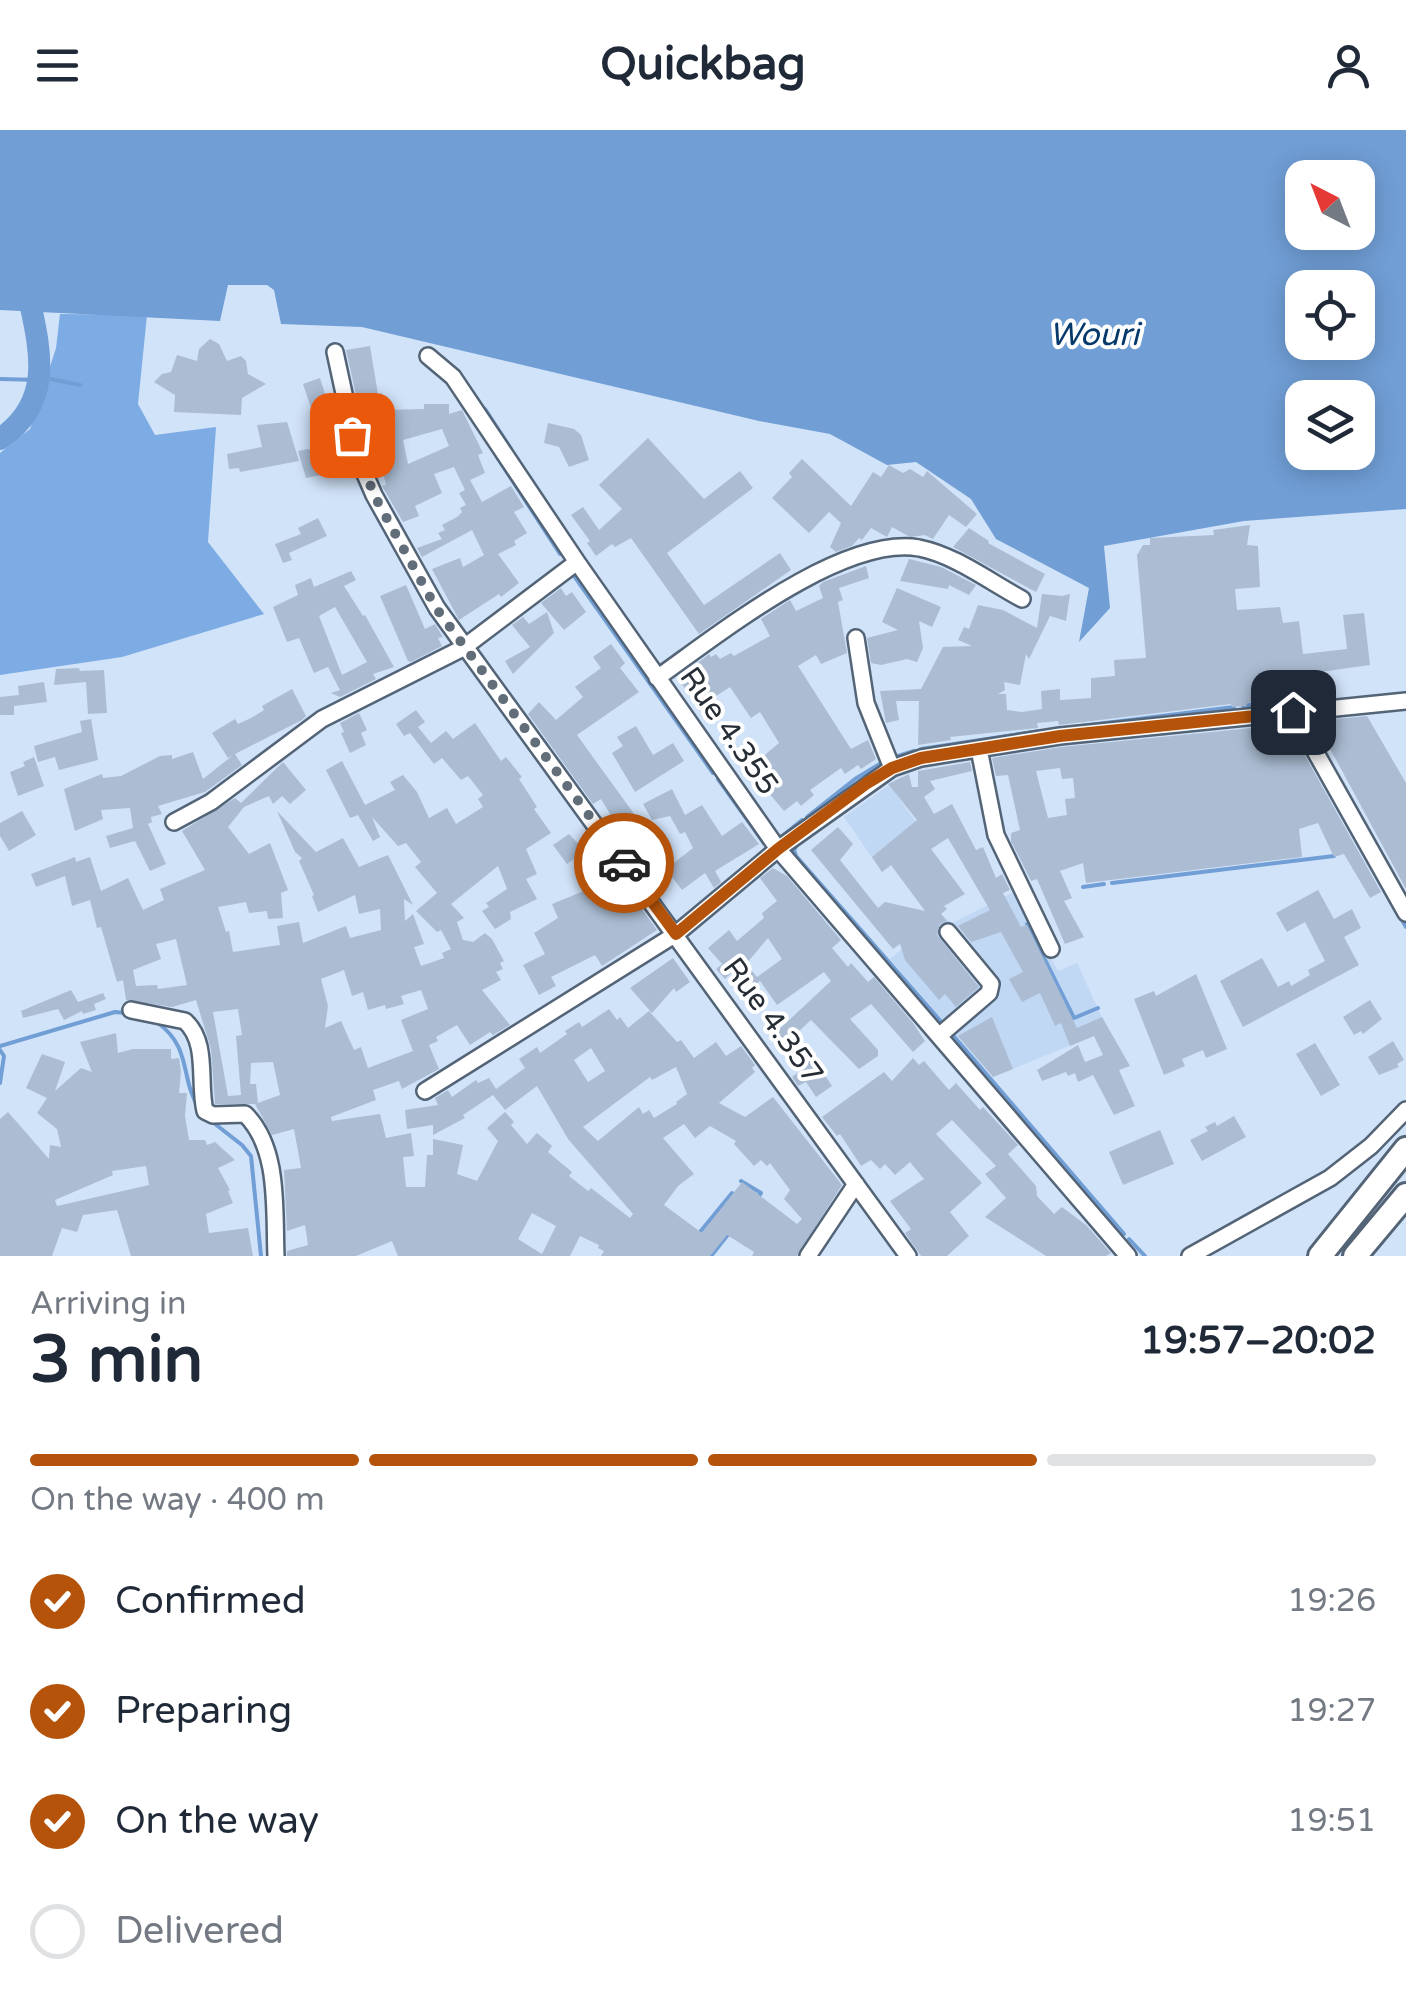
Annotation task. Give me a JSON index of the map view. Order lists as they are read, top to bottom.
{
  "streets": {
    "street": ["Rue 4.355", "Rue 4.357"]
  },
  "water": ["Wouri"],
  "north": "top left",
  "page": {
    "header": "Quickbag",
    "heading": ["3 min", "Arriving in", "19:57–20:02"],
    "bar": "On the way · 400 m",
    "list": [
      ["Confirmed", "19:26"],
      ["Preparing", "19:27"],
      ["On the way", "19:51"],
      "Delivered"
    ]
  }
}
